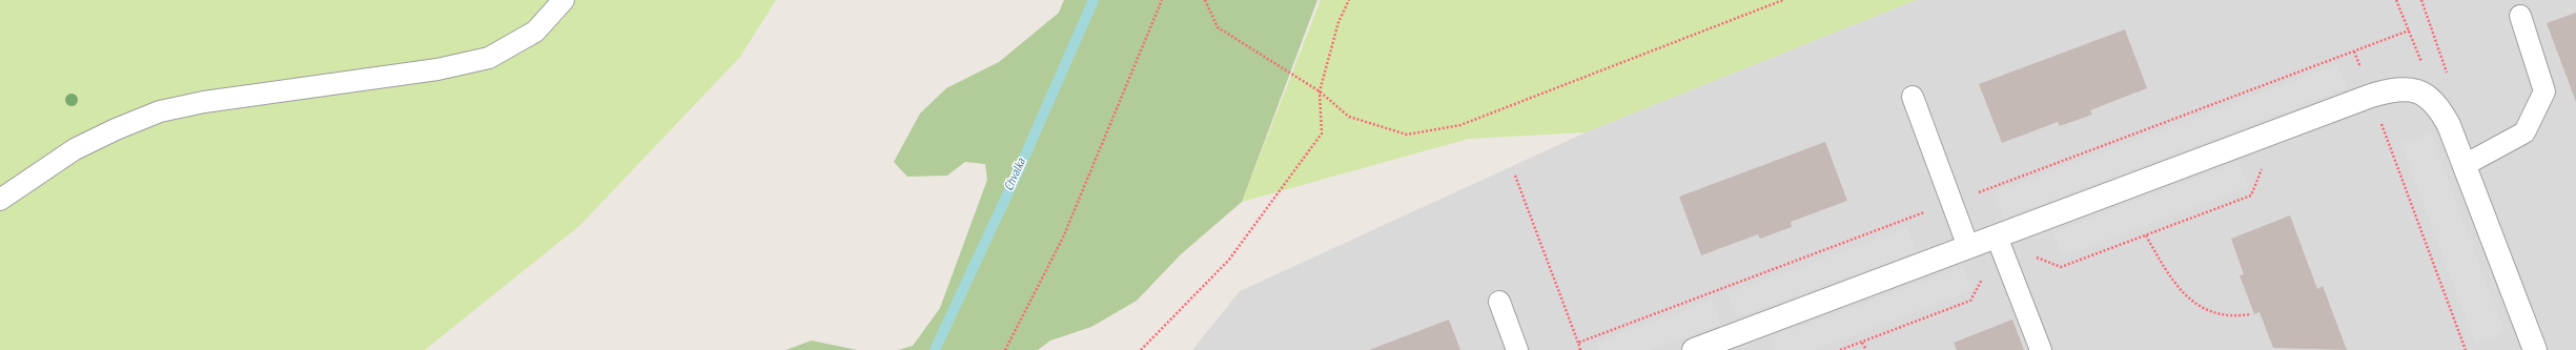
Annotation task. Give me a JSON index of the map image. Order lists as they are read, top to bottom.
{
  "water": ["Chvalka"]
}
